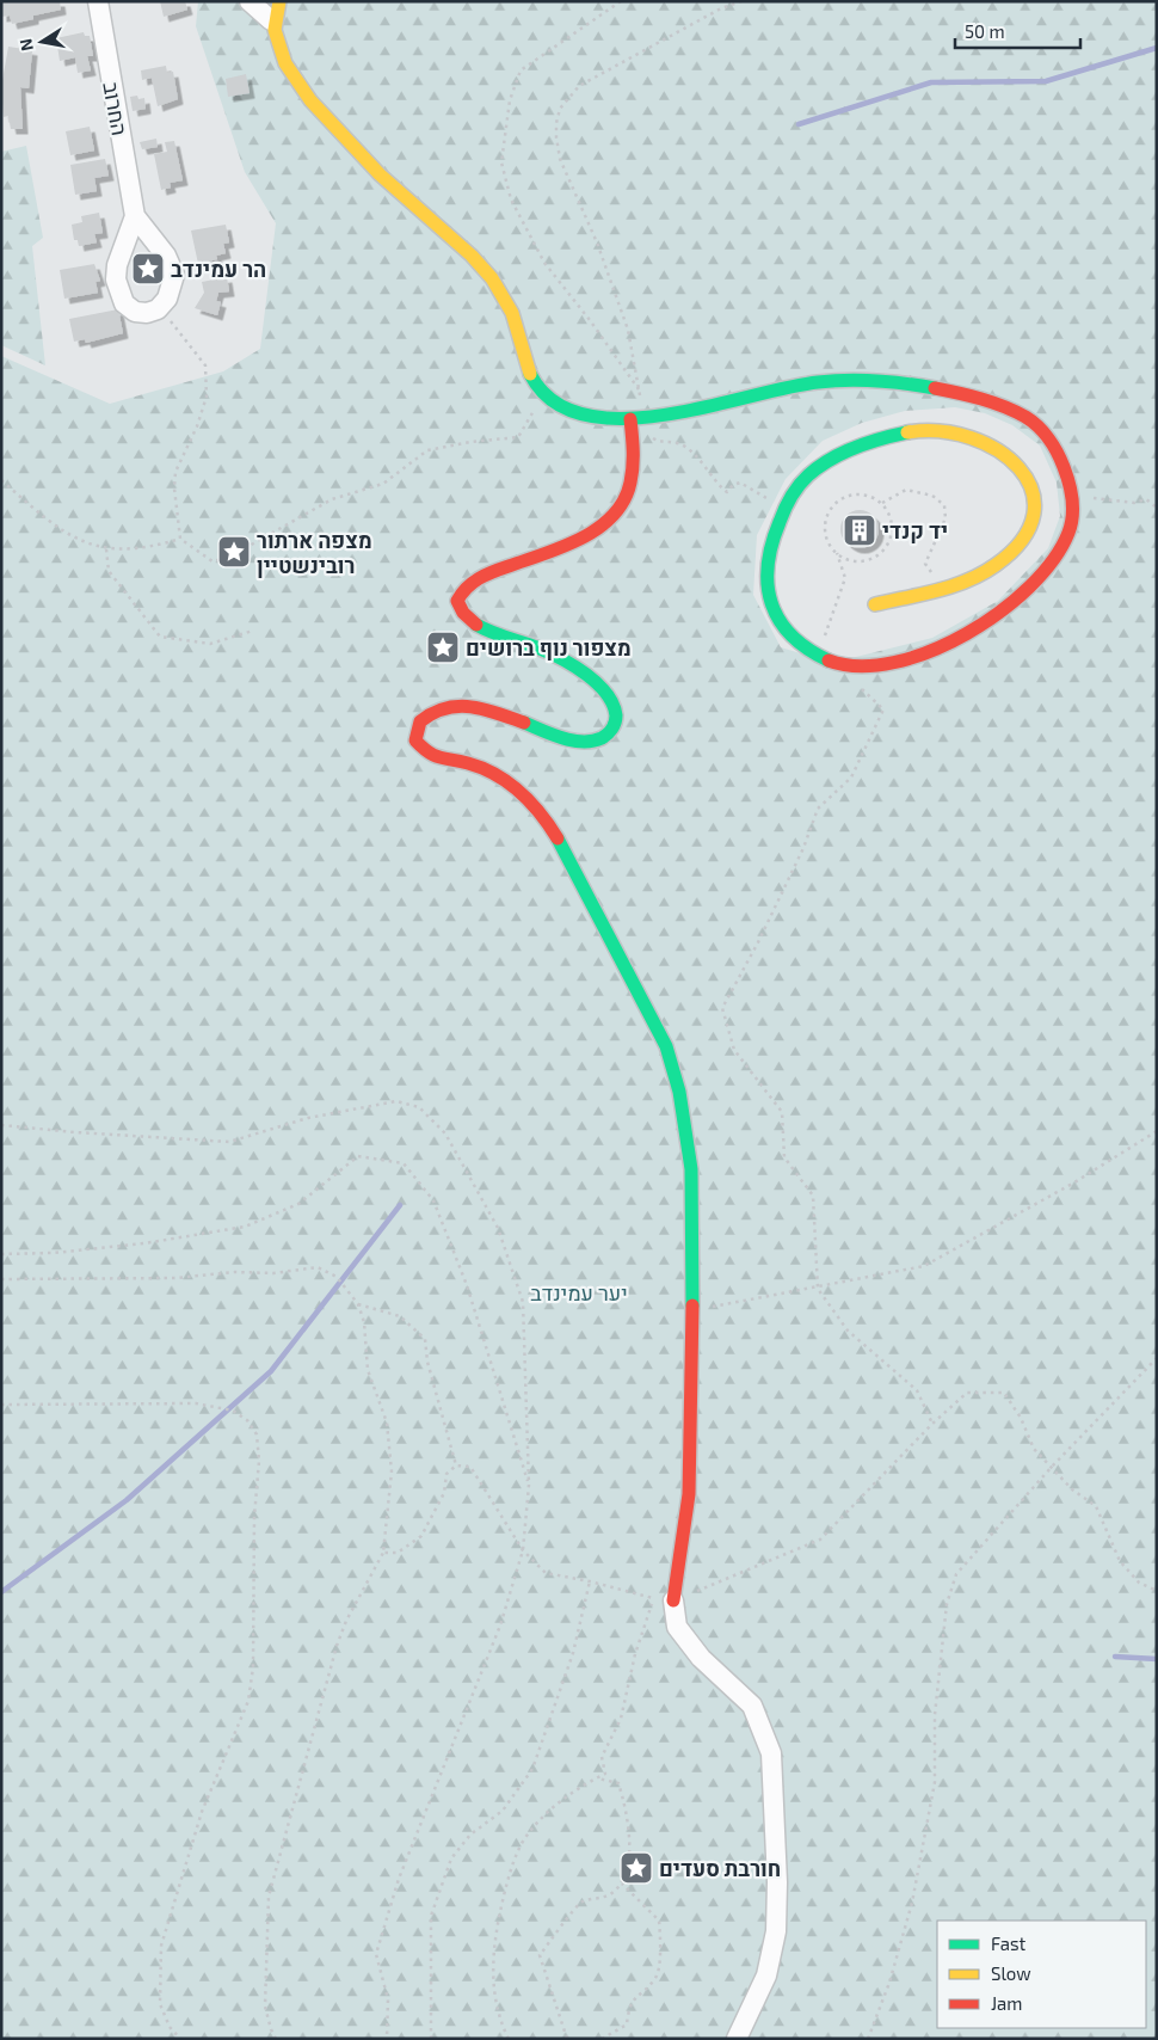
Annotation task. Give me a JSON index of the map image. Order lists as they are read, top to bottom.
{
  "streets": {
    "street": ["החרוב"]
  },
  "parks": ["יער עמינדב"],
  "places": {
    "place": [
      "הר עמינדב",
      "מצפה ארתור רובינשטיין",
      "מצפור נוף ברושים",
      "חורבת סעדים"
    ],
    "building": ["יד קנדי"]
  },
  "legend": ["Fast", "Slow", "Jam"],
  "scale_bar": "50 m",
  "north": "left"
}
